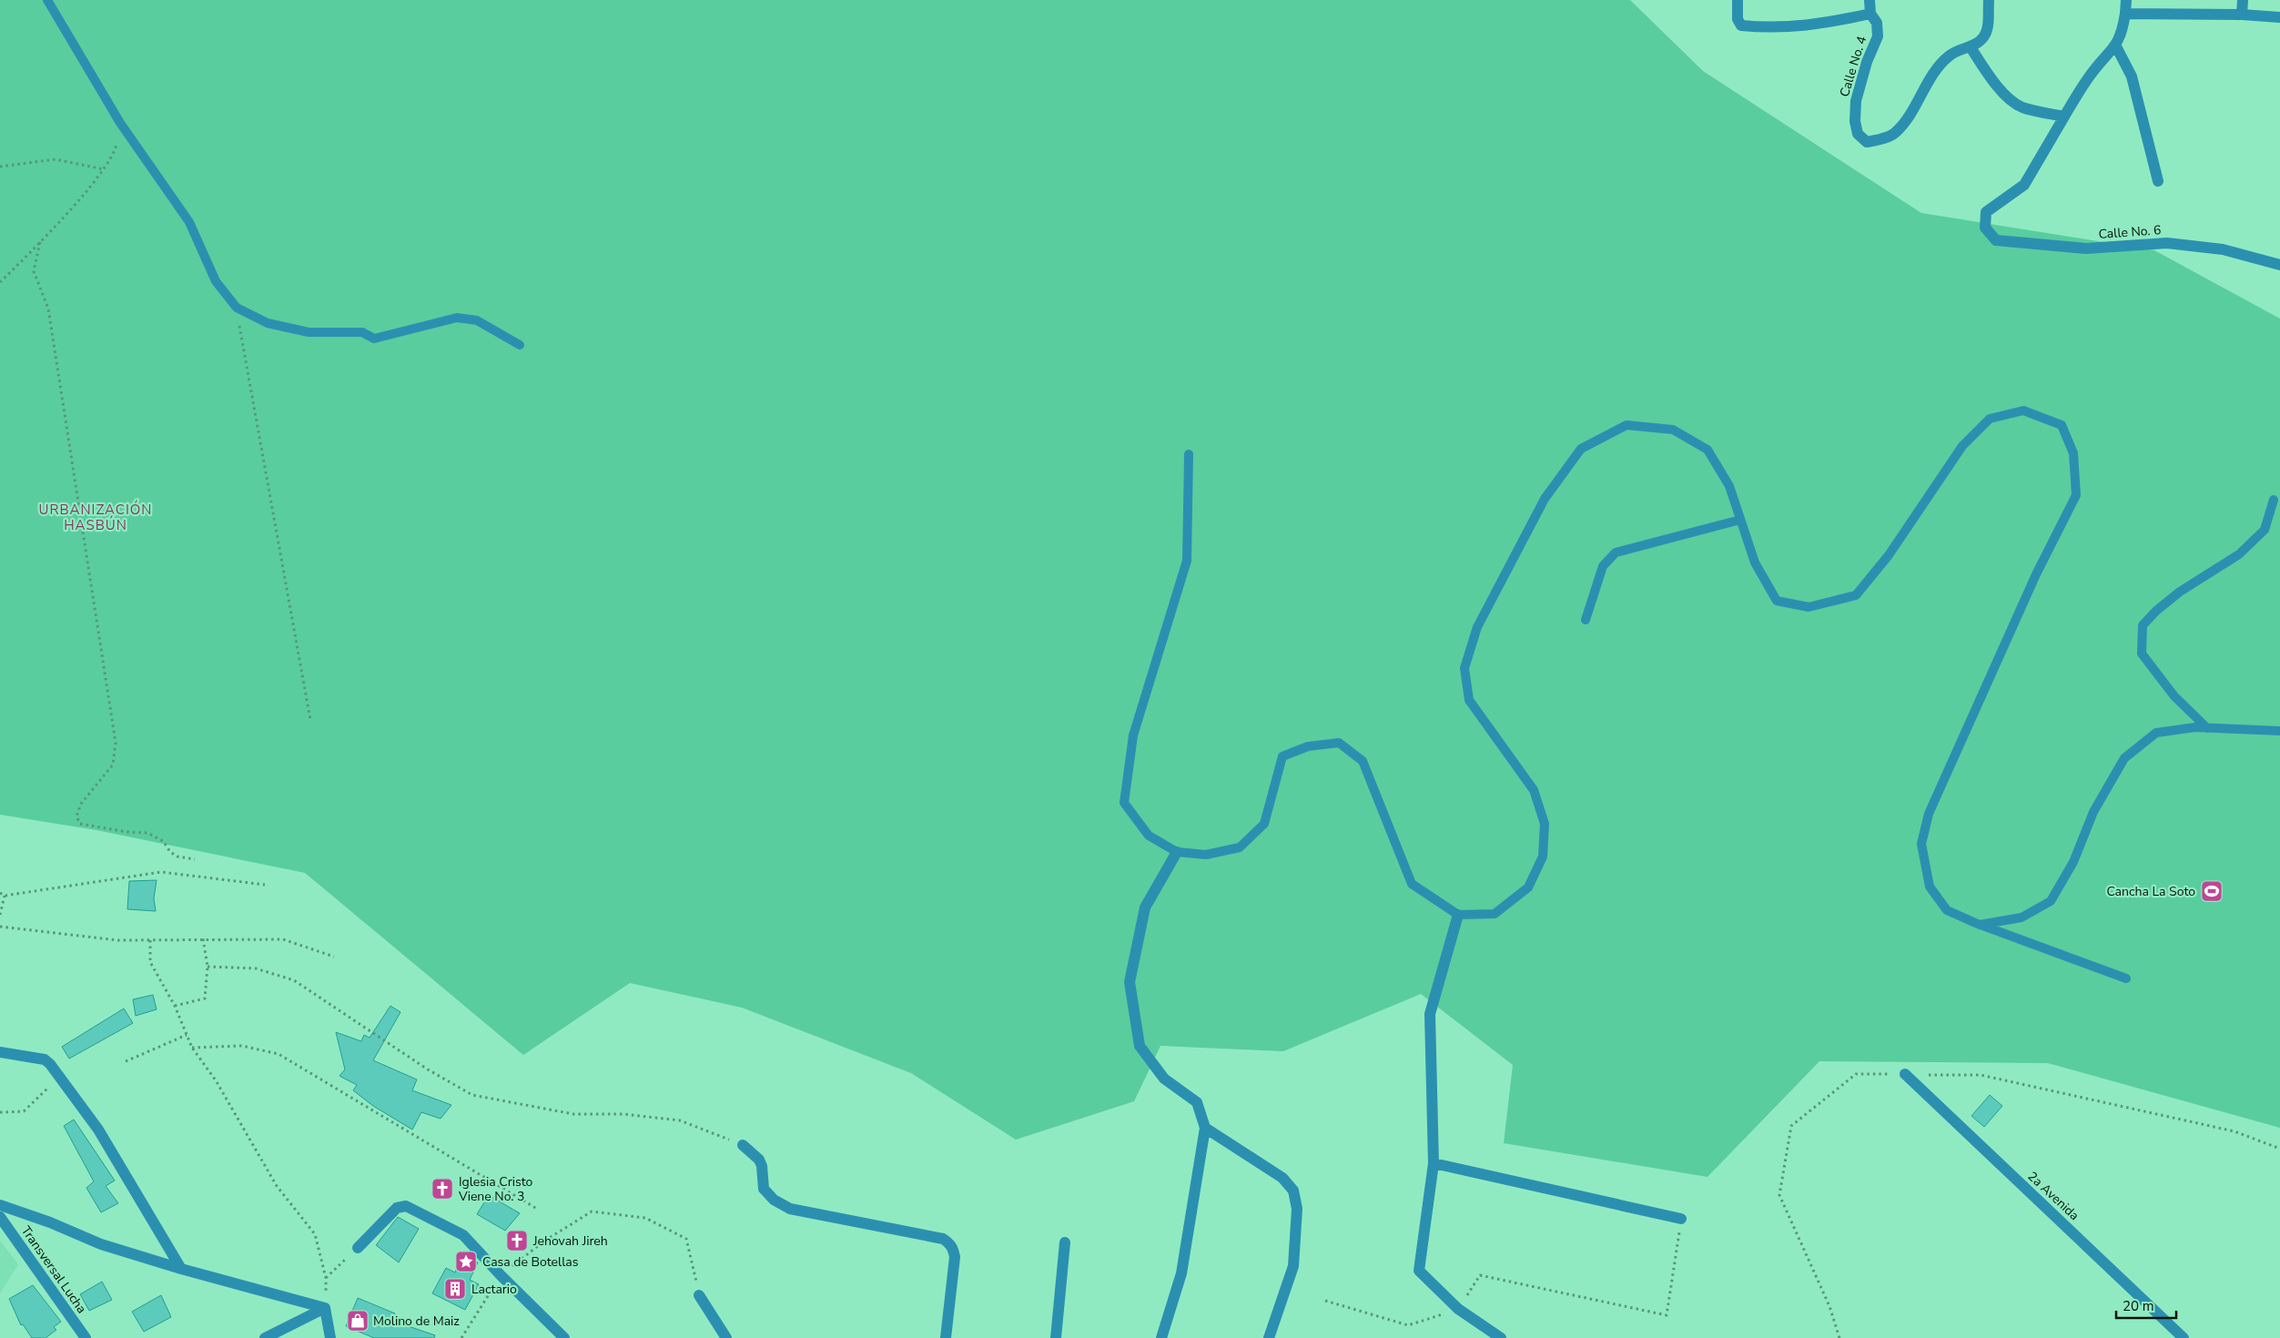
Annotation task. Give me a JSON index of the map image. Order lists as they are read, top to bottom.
{
  "streets": {
    "street": [
      "Calle No. 4",
      "Calle No. 6",
      "2a Avenida",
      "Transversal Lucha"
    ]
  },
  "districts": ["URBANIZACIÓN HASBÚN"],
  "places": {
    "sports": ["Cancha La Soto"],
    "church": ["Iglesia Cristo Viene No. 3", "Jehovah Jireh"],
    "place": ["Casa de Botellas"],
    "building": ["Lactario"],
    "shop": ["Molino de Maiz"]
  },
  "scale_bar": "20 m"
}
